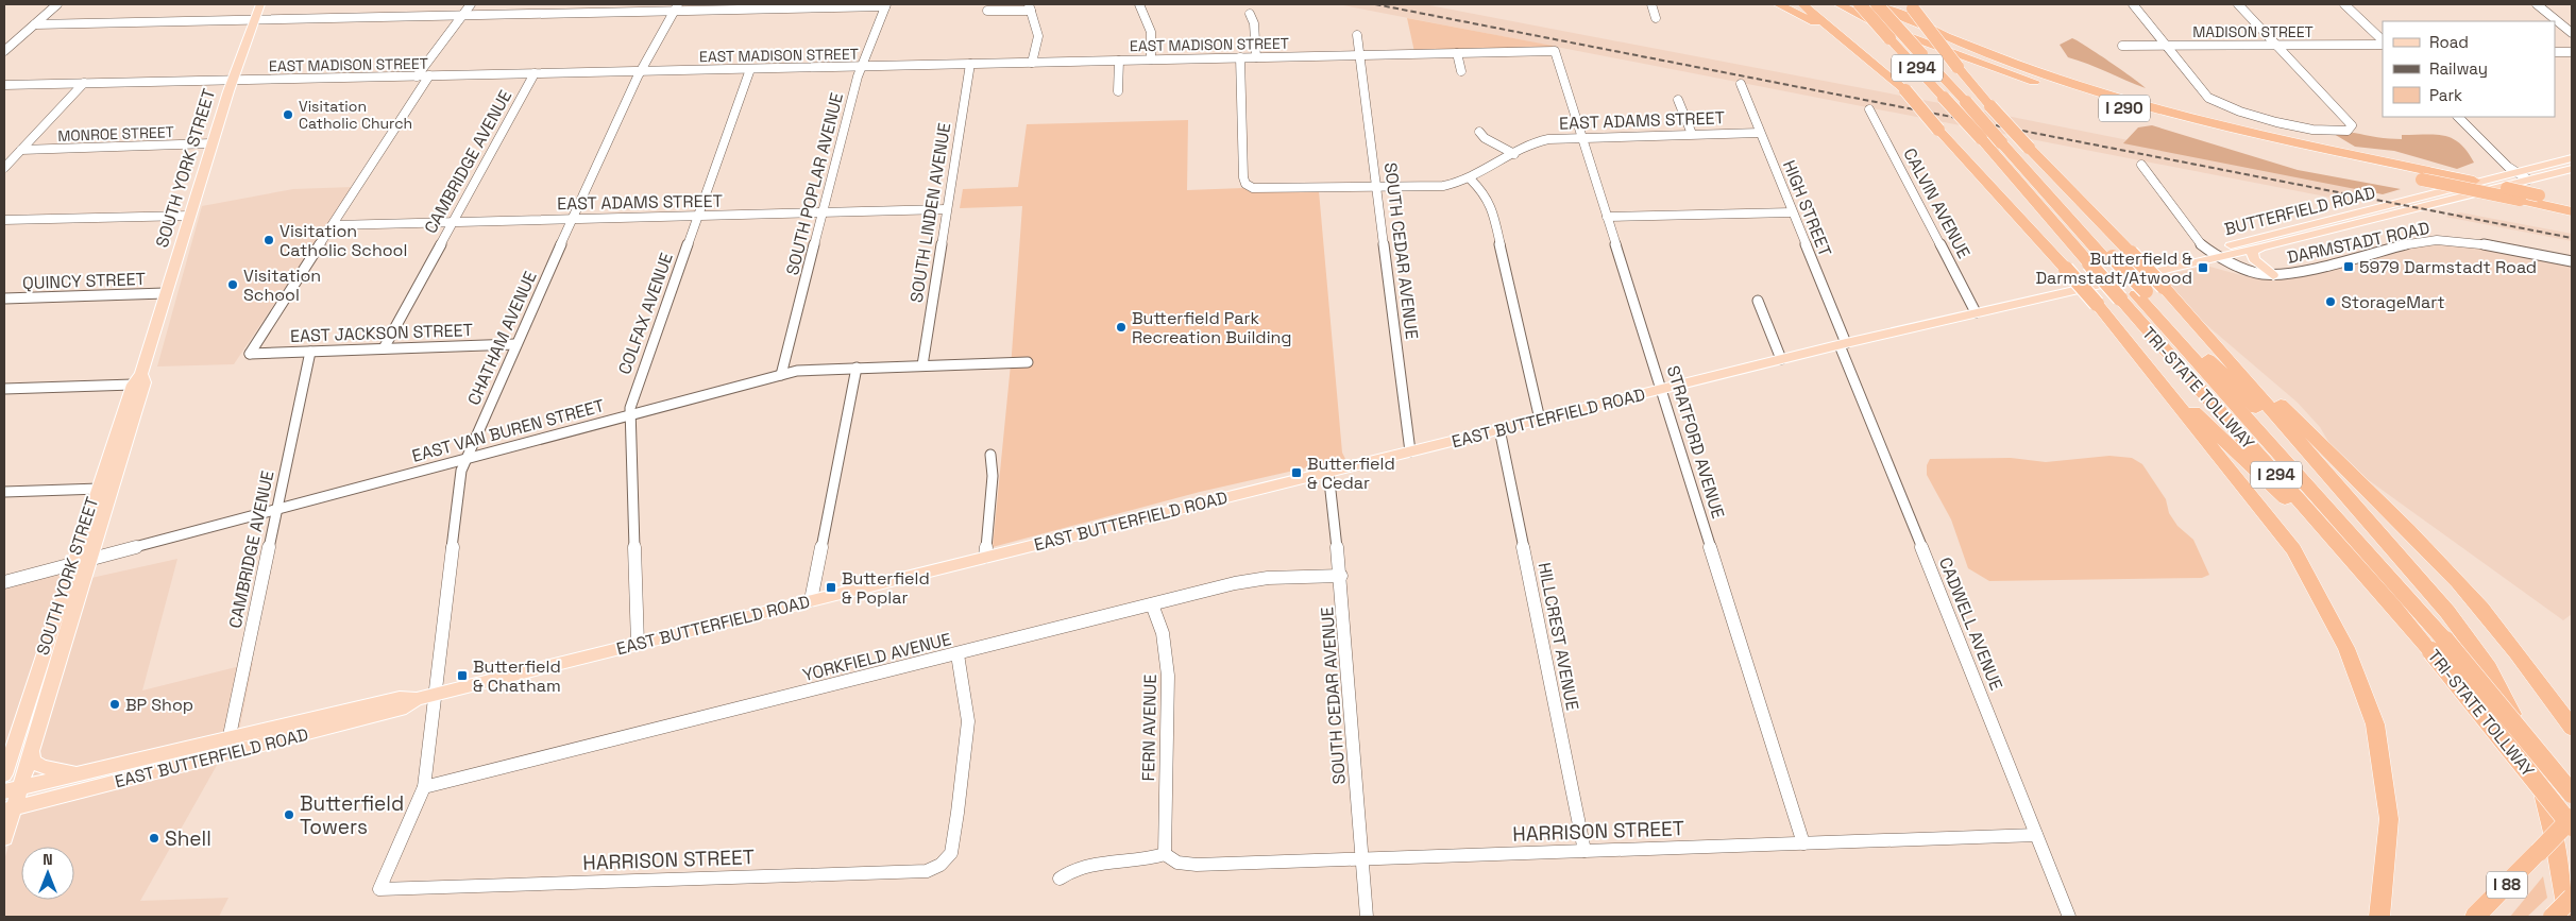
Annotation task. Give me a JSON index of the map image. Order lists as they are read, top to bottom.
{
  "streets": {
    "highway": [
      "I 294",
      "I 290",
      "TRI-STATE TOLLWAY",
      "I 88"
    ],
    "main road": ["SOUTH YORK STREET", "BUTTERFIELD ROAD", "EAST BUTTERFIELD ROAD"],
    "street": [
      "MADISON STREET",
      "EAST MADISON STREET",
      "EAST ADAMS STREET",
      "MONROE STREET",
      "CAMBRIDGE AVENUE",
      "SOUTH POPLAR AVENUE",
      "CALVIN AVENUE",
      "HIGH STREET",
      "SOUTH LINDEN AVENUE",
      "DARMSTADT ROAD",
      "SOUTH CEDAR AVENUE",
      "QUINCY STREET",
      "COLFAX AVENUE",
      "EAST JACKSON STREET",
      "CHATHAM AVENUE",
      "EAST VAN BUREN STREET",
      "STRATFORD AVENUE",
      "CADWELL AVENUE",
      "HILLCREST AVENUE",
      "YORKFIELD AVENUE",
      "FERN AVENUE",
      "HARRISON STREET"
    ]
  },
  "crossings": [
    ["EAST MADISON STREET", "EAST ADAMS STREET"],
    ["EAST MADISON STREET", "CAMBRIDGE AVENUE"],
    ["EAST MADISON STREET", "SOUTH YORK STREET"],
    ["EAST MADISON STREET", "SOUTH POPLAR AVENUE"],
    ["EAST MADISON STREET", "SOUTH LINDEN AVENUE"],
    ["EAST MADISON STREET", "SOUTH CEDAR AVENUE"],
    ["EAST MADISON STREET", "COLFAX AVENUE"],
    ["EAST MADISON STREET", "CHATHAM AVENUE"],
    ["EAST MADISON STREET", "STRATFORD AVENUE"],
    ["I 290", "TRI-STATE TOLLWAY"],
    ["EAST ADAMS STREET", "CAMBRIDGE AVENUE"],
    ["EAST ADAMS STREET", "SOUTH POPLAR AVENUE"],
    ["EAST ADAMS STREET", "HIGH STREET"],
    ["EAST ADAMS STREET", "SOUTH LINDEN AVENUE"],
    ["EAST ADAMS STREET", "SOUTH CEDAR AVENUE"],
    ["EAST ADAMS STREET", "COLFAX AVENUE"],
    ["EAST ADAMS STREET", "EAST JACKSON STREET"],
    ["EAST ADAMS STREET", "CHATHAM AVENUE"],
    ["EAST ADAMS STREET", "STRATFORD AVENUE"],
    ["MONROE STREET", "SOUTH YORK STREET"],
    ["CAMBRIDGE AVENUE", "EAST JACKSON STREET"],
    ["CAMBRIDGE AVENUE", "EAST BUTTERFIELD ROAD"],
    ["CAMBRIDGE AVENUE", "EAST VAN BUREN STREET"],
    ["SOUTH YORK STREET", "QUINCY STREET"],
    ["SOUTH YORK STREET", "EAST BUTTERFIELD ROAD"],
    ["SOUTH YORK STREET", "EAST VAN BUREN STREET"],
    ["SOUTH POPLAR AVENUE", "EAST VAN BUREN STREET"],
    ["CALVIN AVENUE", "BUTTERFIELD ROAD"],
    ["HIGH STREET", "BUTTERFIELD ROAD"],
    ["HIGH STREET", "EAST BUTTERFIELD ROAD"],
    ["HIGH STREET", "CADWELL AVENUE"],
    ["BUTTERFIELD ROAD", "DARMSTADT ROAD"],
    ["BUTTERFIELD ROAD", "EAST BUTTERFIELD ROAD"],
    ["BUTTERFIELD ROAD", "CADWELL AVENUE"],
    ["SOUTH LINDEN AVENUE", "EAST VAN BUREN STREET"],
    ["SOUTH CEDAR AVENUE", "EAST BUTTERFIELD ROAD"],
    ["SOUTH CEDAR AVENUE", "YORKFIELD AVENUE"],
    ["SOUTH CEDAR AVENUE", "HARRISON STREET"],
    ["COLFAX AVENUE", "EAST BUTTERFIELD ROAD"],
    ["COLFAX AVENUE", "EAST VAN BUREN STREET"],
    ["EAST JACKSON STREET", "CHATHAM AVENUE"],
    ["CHATHAM AVENUE", "EAST BUTTERFIELD ROAD"],
    ["CHATHAM AVENUE", "EAST VAN BUREN STREET"],
    ["CHATHAM AVENUE", "YORKFIELD AVENUE"],
    ["CHATHAM AVENUE", "HARRISON STREET"],
    ["EAST BUTTERFIELD ROAD", "STRATFORD AVENUE"],
    ["EAST BUTTERFIELD ROAD", "CADWELL AVENUE"],
    ["EAST BUTTERFIELD ROAD", "HILLCREST AVENUE"],
    ["STRATFORD AVENUE", "HARRISON STREET"],
    ["CADWELL AVENUE", "HARRISON STREET"],
    ["HILLCREST AVENUE", "HARRISON STREET"],
    ["YORKFIELD AVENUE", "FERN AVENUE"],
    ["YORKFIELD AVENUE", "HARRISON STREET"],
    ["FERN AVENUE", "HARRISON STREET"]
  ],
  "places": {
    "other": [
      "Visitation Catholic Church",
      "Visitation Catholic School",
      "Visitation School",
      "StorageMart",
      "Butterfield Park Recreation Building",
      "BP Shop",
      "Butterfield Towers",
      "Shell"
    ],
    "transit": [
      "5979 Darmstadt Road",
      "Butterfield & Darmstadt/Atwood",
      "Butterfield & Cedar",
      "Butterfield & Poplar",
      "Butterfield & Chatham"
    ]
  },
  "legend": ["Road", "Railway", "Park"],
  "north": "top"
}
